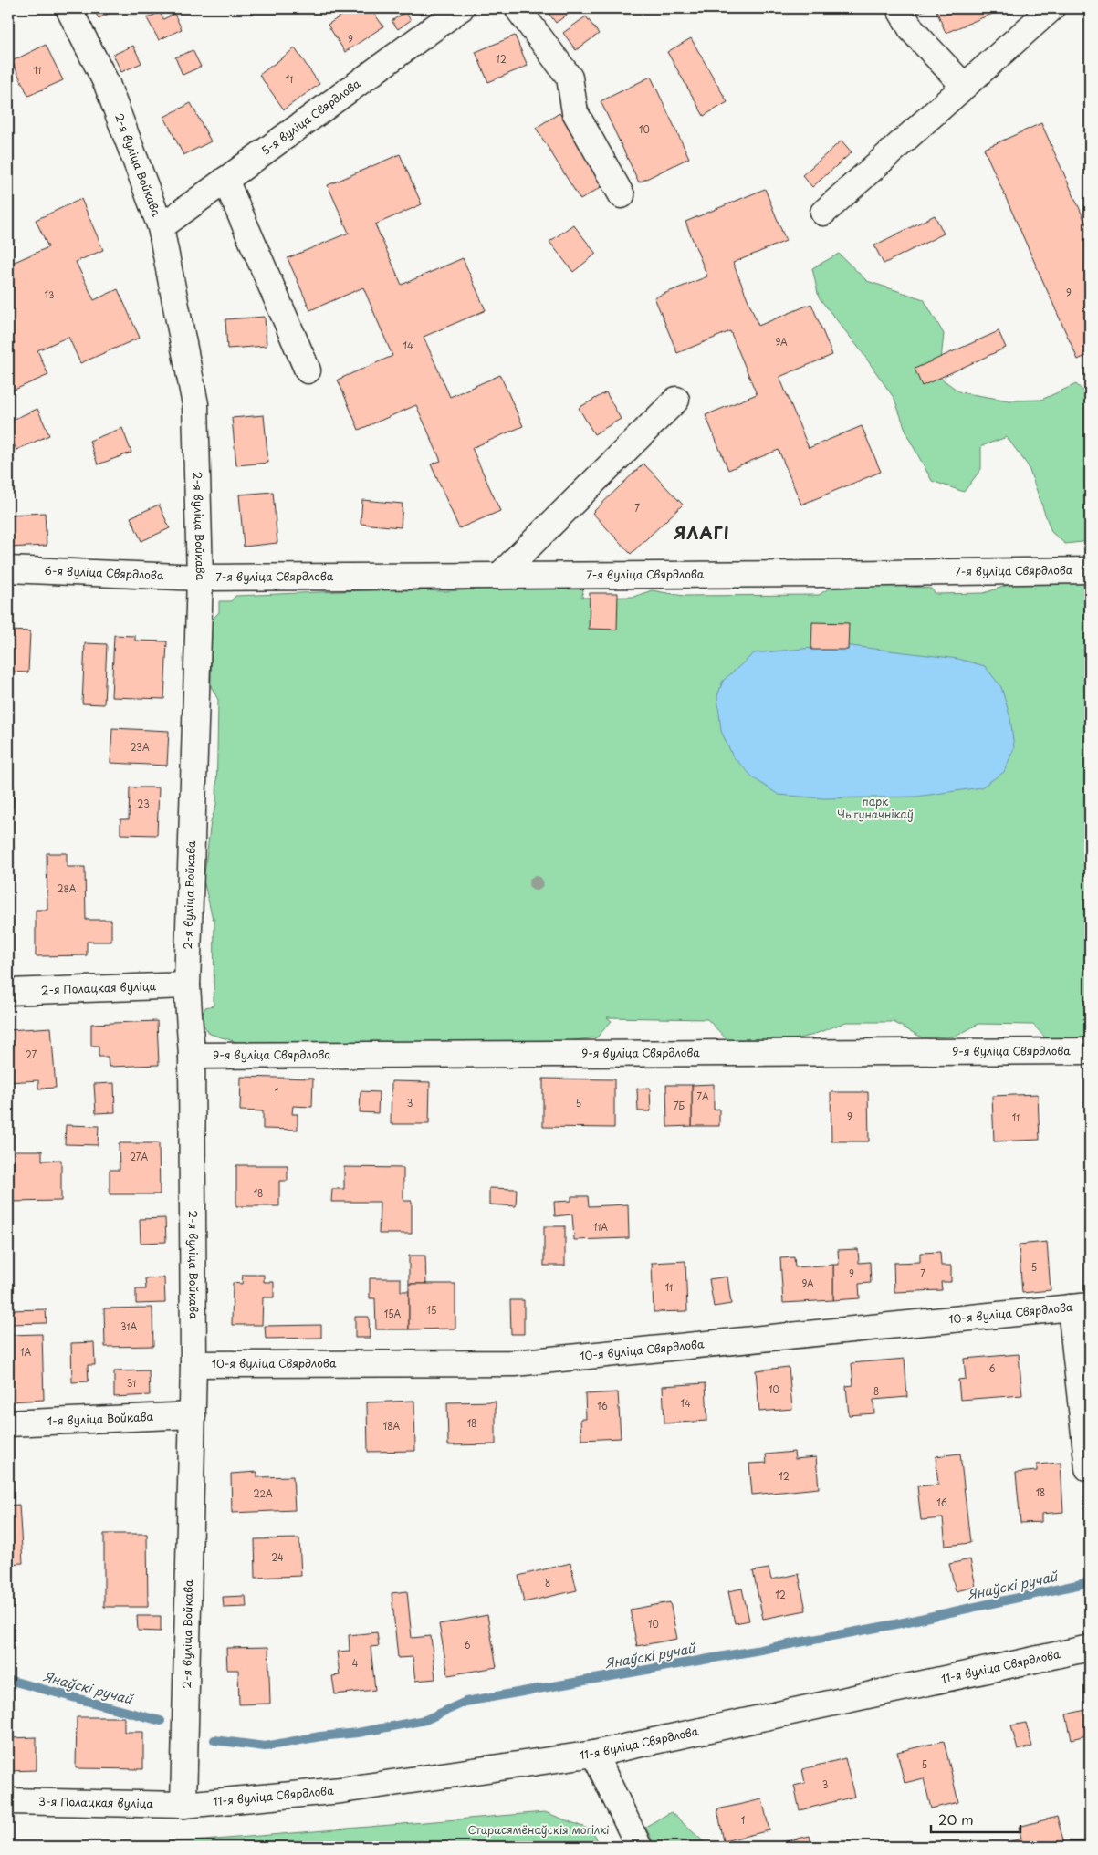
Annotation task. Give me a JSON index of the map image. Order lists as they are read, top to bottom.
{
  "streets": {
    "street": [
      "5-я вуліца Свярдлова",
      "2-я вуліца Войкава",
      "7-я вуліца Свярдлова",
      "6-я вуліца Свярдлова",
      "2-я Полацкая вуліца",
      "9-я вуліца Свярдлова",
      "10-я вуліца Свярдлова",
      "1-я вуліца Войкава",
      "11-я вуліца Свярдлова",
      "3-я Полацкая вуліца"
    ]
  },
  "crossings": [
    ["5-я вуліца Свярдлова", "2-я вуліца Войкава"],
    ["2-я вуліца Войкава", "7-я вуліца Свярдлова"],
    ["2-я вуліца Войкава", "6-я вуліца Свярдлова"],
    ["2-я вуліца Войкава", "2-я Полацкая вуліца"],
    ["2-я вуліца Войкава", "9-я вуліца Свярдлова"],
    ["2-я вуліца Войкава", "10-я вуліца Свярдлова"],
    ["2-я вуліца Войкава", "1-я вуліца Войкава"],
    ["2-я вуліца Войкава", "11-я вуліца Свярдлова"],
    ["2-я вуліца Войкава", "3-я Полацкая вуліца"],
    ["7-я вуліца Свярдлова", "6-я вуліца Свярдлова"],
    ["11-я вуліца Свярдлова", "3-я Полацкая вуліца"]
  ],
  "districts": ["ЯЛАГІ"],
  "water": ["Янаўскі ручай"],
  "parks": ["парк Чыгуначнікаў", "Старасямёнаўскія могілкі"],
  "house_numbers": [
    "9",
    "12",
    "11",
    "11",
    "10",
    "9",
    "13",
    "9А",
    "14",
    "7",
    "23А",
    "23",
    "28А",
    "27",
    "1",
    "7А",
    "3",
    "5",
    "7Б",
    "9",
    "11",
    "27А",
    "18",
    "11А",
    "5",
    "9",
    "7",
    "9А",
    "11",
    "15",
    "15А",
    "31А",
    "1А",
    "6",
    "31",
    "10",
    "8",
    "14",
    "16",
    "18",
    "18А",
    "12",
    "18",
    "22А",
    "16",
    "24",
    "8",
    "12",
    "10",
    "6",
    "4",
    "5",
    "3",
    "1"
  ],
  "scale_bar": "20 m"
}
